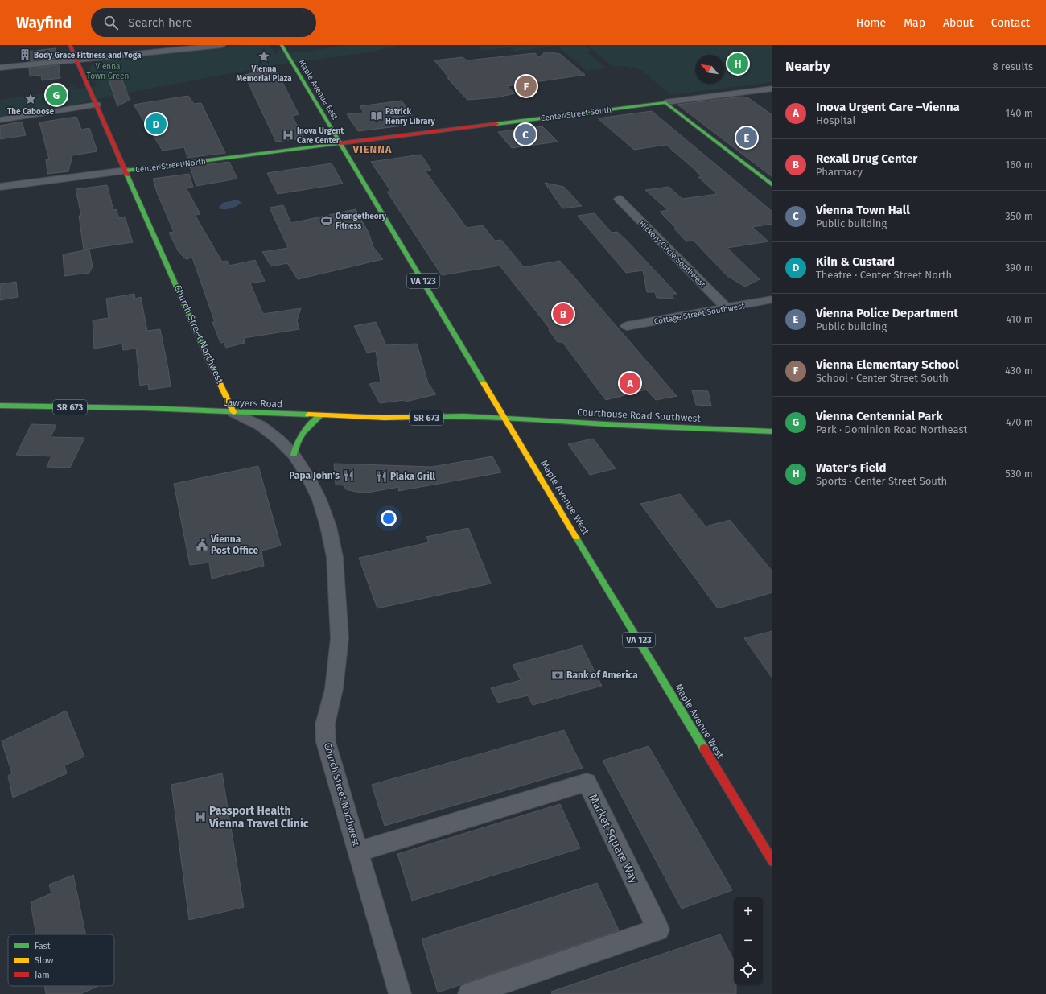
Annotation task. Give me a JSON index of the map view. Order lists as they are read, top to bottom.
{
  "streets": {
    "street": [
      "Maple Avenue East",
      "Center Street South",
      "Center Street North",
      "Hickory Circle Southwest",
      "VA 123",
      "Cottage Street Southwest",
      "Church Street Northwest",
      "Lawyers Road",
      "SR 673",
      "Courthouse Road Southwest",
      "Maple Avenue West",
      "Market Square Way"
    ]
  },
  "crossings": [
    ["Maple Avenue East", "Center Street South"],
    ["Maple Avenue East", "Center Street North"],
    ["Maple Avenue East", "Maple Avenue West"],
    ["Center Street South", "Center Street North"],
    ["Center Street South", "Maple Avenue West"],
    ["Center Street North", "Church Street Northwest"],
    ["Center Street North", "Maple Avenue West"],
    ["Hickory Circle Southwest", "Cottage Street Southwest"],
    ["Church Street Northwest", "Lawyers Road"],
    ["Church Street Northwest", "Market Square Way"],
    ["Lawyers Road", "Courthouse Road Southwest"],
    ["Lawyers Road", "Maple Avenue West"],
    ["Courthouse Road Southwest", "Maple Avenue West"]
  ],
  "districts": ["VIENNA"],
  "parks": ["Vienna Town Green"],
  "places": {
    "building": ["Body Grace Fittness and Yoga"],
    "place": ["Vienna Memorial Plaza", "The Caboose"],
    "library": ["Patrick Henry Library"],
    "hospital": ["Inova Urgent Care Center", "Passport Health Vienna Travel Clinic"],
    "sports": ["Orangetheory Fitness"],
    "restaurant": ["Papa John's", "Plaka Grill"],
    "public building": ["Vienna Post Office"],
    "bank": ["Bank of America"]
  },
  "legend": ["Fast", "Slow", "Jam"],
  "north": "top left",
  "page": {
    "header": "Wayfind",
    "search": "Search here",
    "nav": [
      "Home",
      "Map",
      "About",
      "Contact"
    ],
    "heading": ["Nearby", "8 results"],
    "pins": [
      "H",
      "F",
      "G",
      "D",
      "C",
      "E",
      "B",
      "A"
    ],
    "list": [
      {
        "mark": "A",
        "name": "Inova Urgent Care –Vienna",
        "note": "Hospital",
        "value": "140 m"
      },
      {
        "mark": "B",
        "name": "Rexall Drug Center",
        "note": "Pharmacy",
        "value": "160 m"
      },
      {
        "mark": "C",
        "name": "Vienna Town Hall",
        "note": "Public building",
        "value": "350 m"
      },
      {
        "mark": "D",
        "name": "Kiln & Custard",
        "note": "Theatre · Center Street North",
        "value": "390 m"
      },
      {
        "mark": "E",
        "name": "Vienna Police Department",
        "note": "Public building",
        "value": "410 m"
      },
      {
        "mark": "F",
        "name": "Vienna Elementary School",
        "note": "School · Center Street South",
        "value": "430 m"
      },
      {
        "mark": "G",
        "name": "Vienna Centennial Park",
        "note": "Park · Dominion Road Northeast",
        "value": "470 m"
      },
      {
        "mark": "H",
        "name": "Water's Field",
        "note": "Sports · Center Street South",
        "value": "530 m"
      }
    ],
    "map_buttons": ["+", "−"]
  }
}
